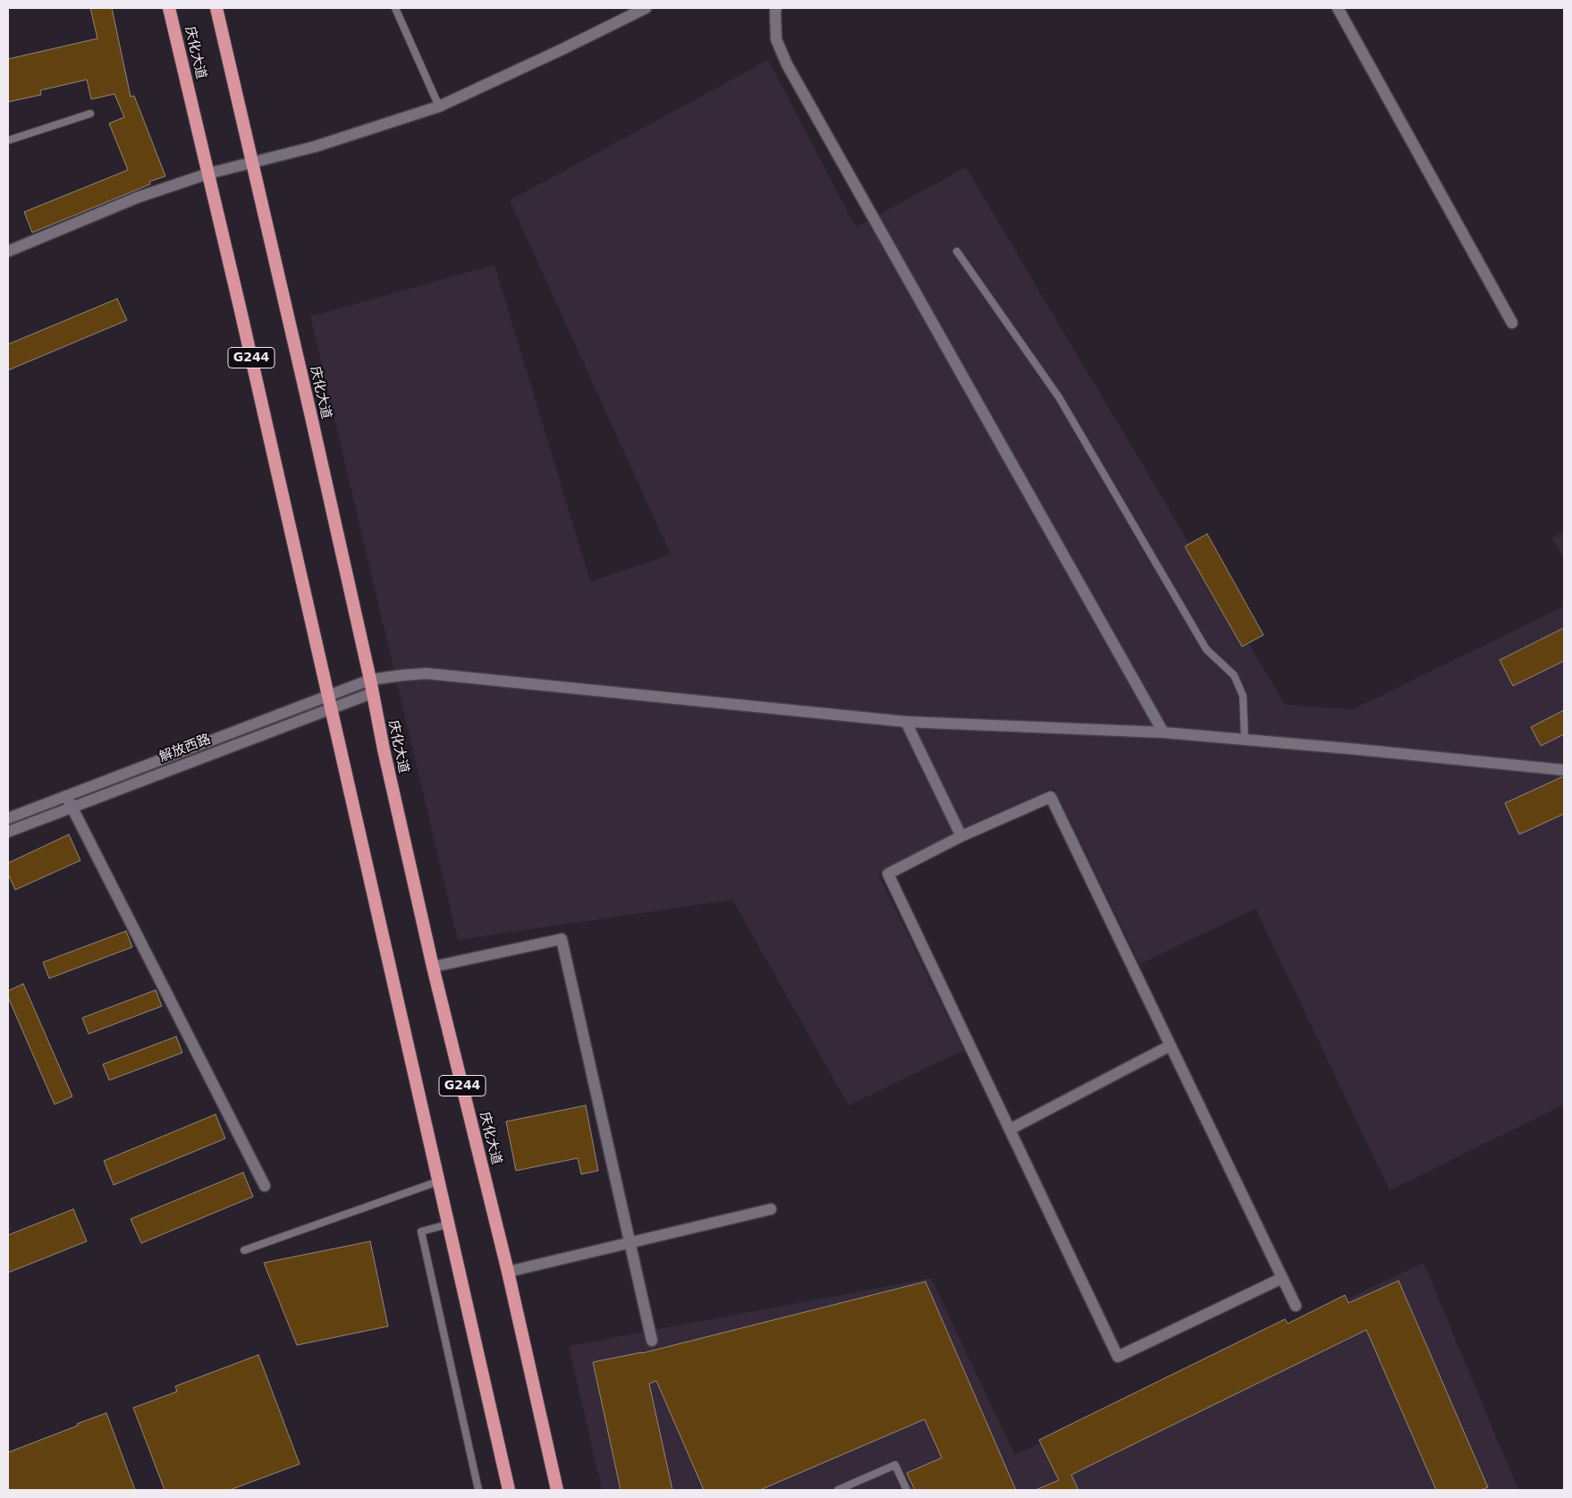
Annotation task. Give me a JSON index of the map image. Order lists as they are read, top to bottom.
{
  "streets": {
    "highway": ["庆化大道", "G244"],
    "street": ["解放西路"]
  },
  "crossings": [
    ["庆化大道", "解放西路"]
  ]
}
